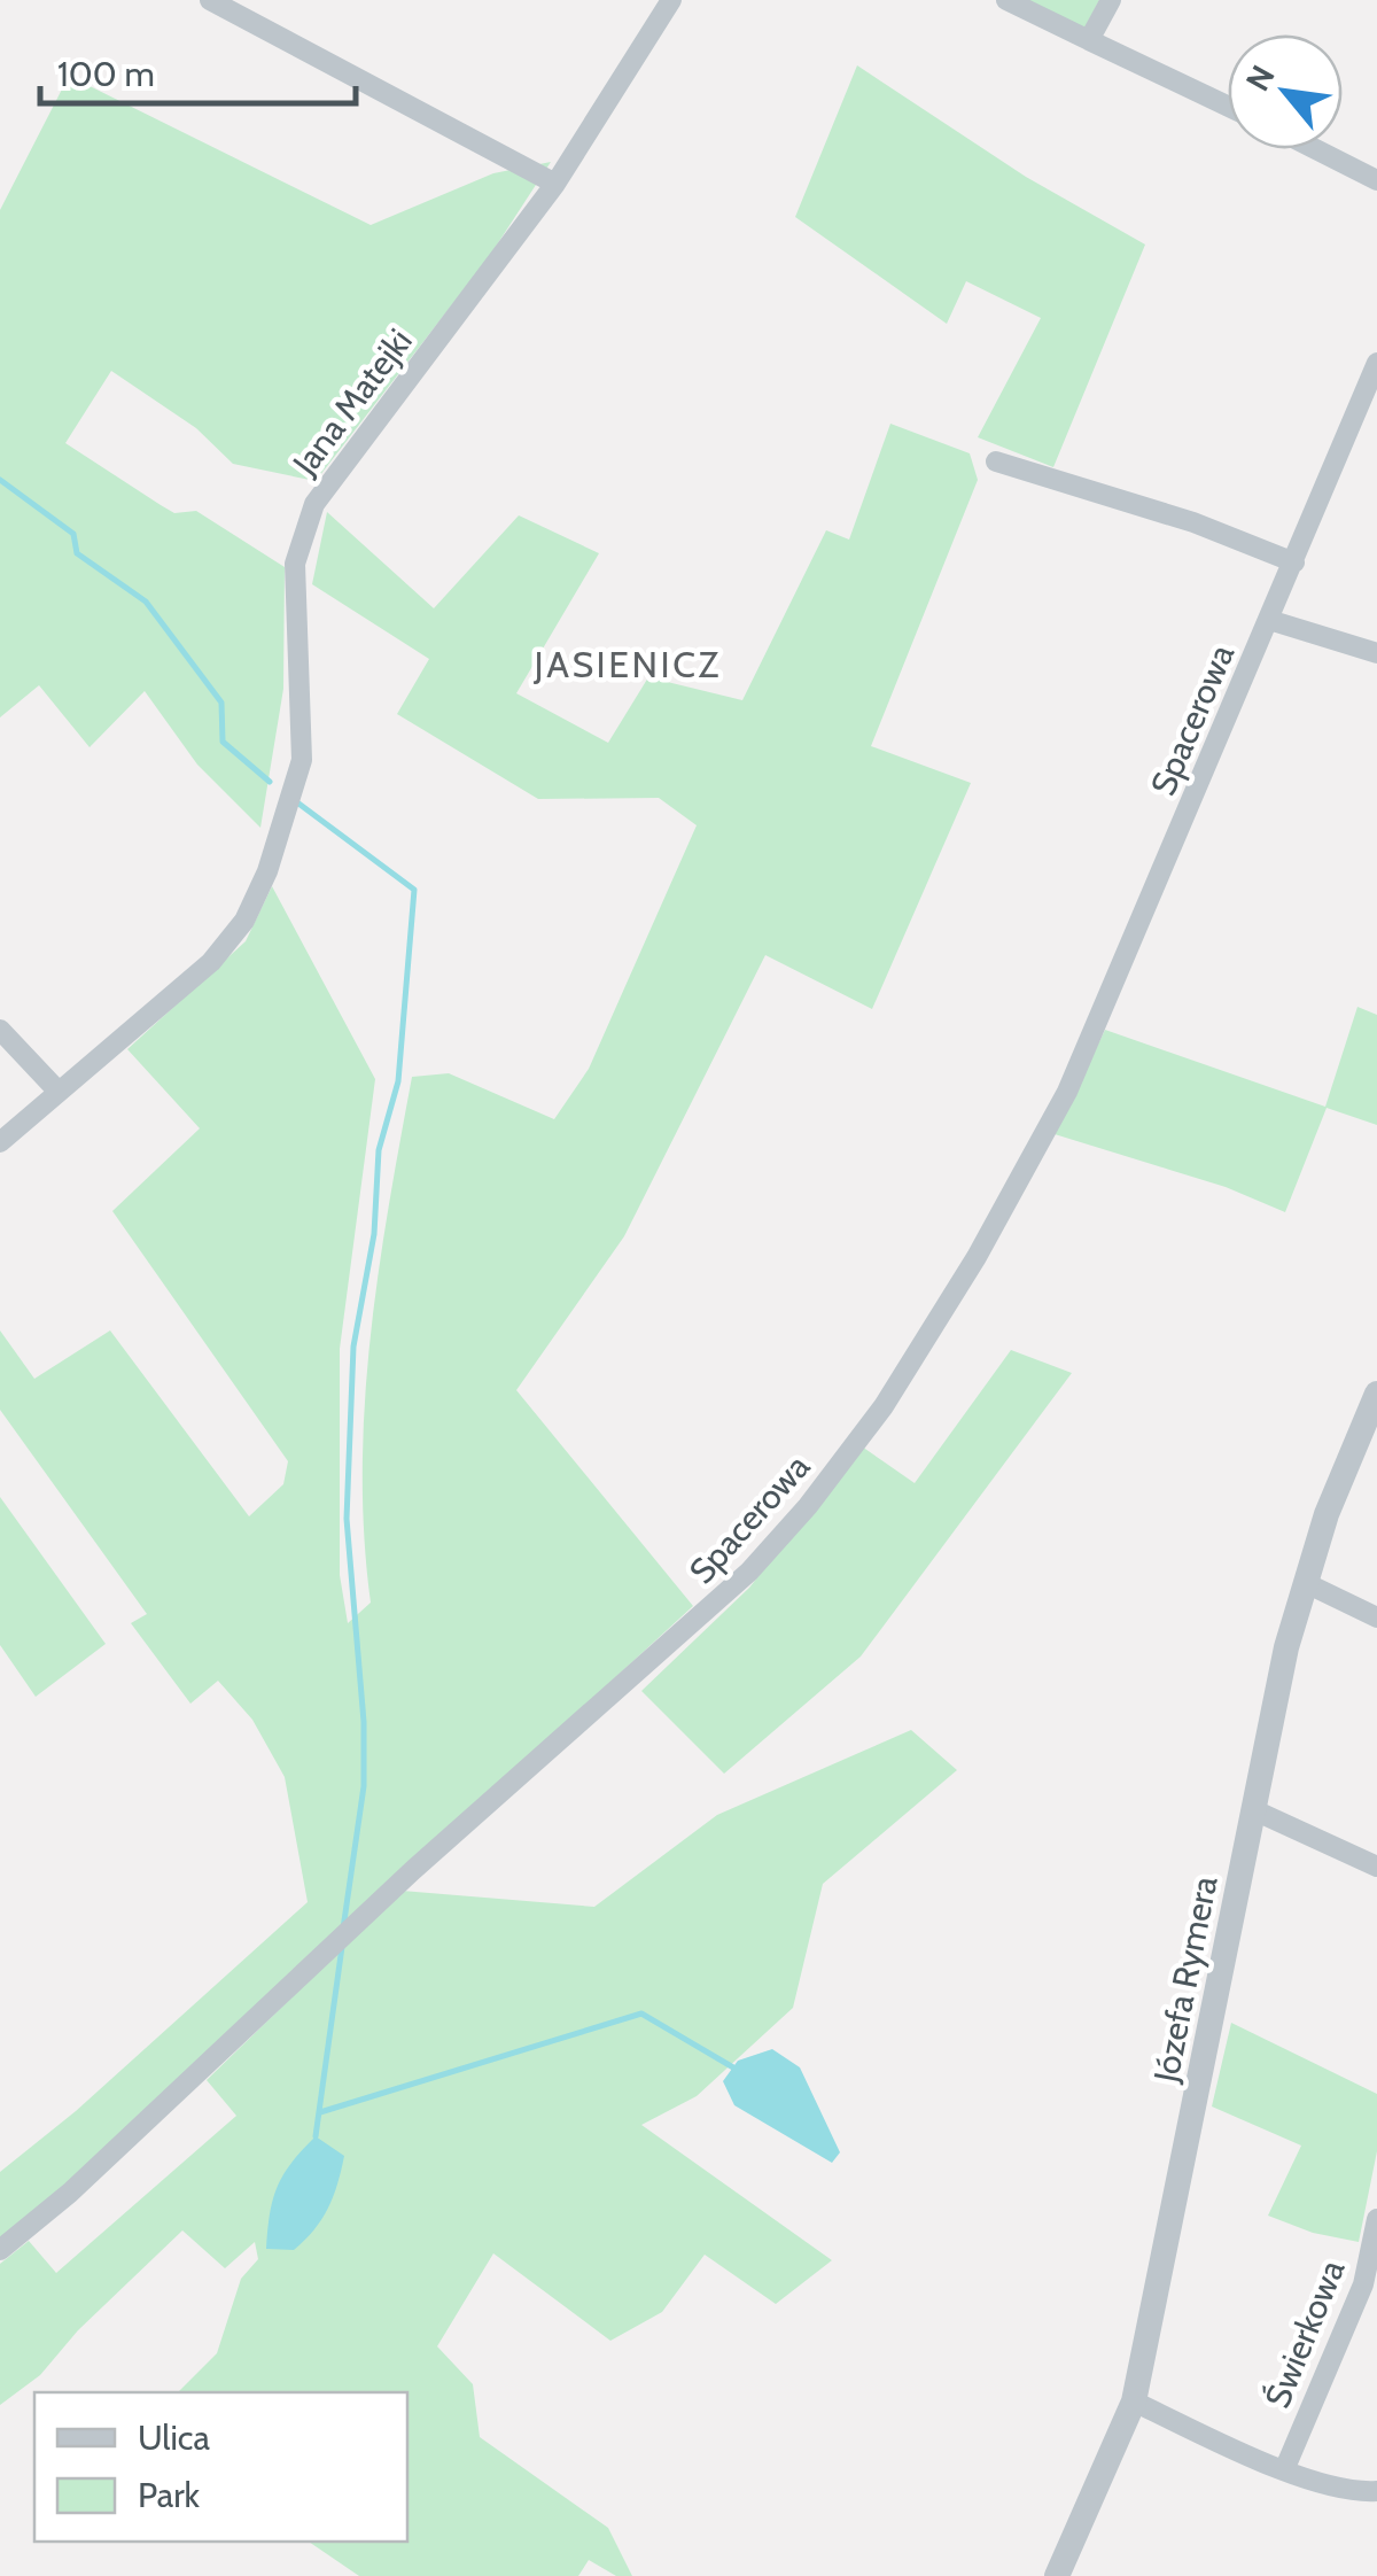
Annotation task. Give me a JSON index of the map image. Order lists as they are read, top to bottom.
{
  "streets": {
    "street": [
      "Jana Matejki",
      "Spacerowa",
      "Józefa Rymera",
      "Świerkowa"
    ]
  },
  "districts": ["JASIENICZ"],
  "legend": ["Ulica", "Park"],
  "scale_bar": "100 m",
  "north": "top left"
}
